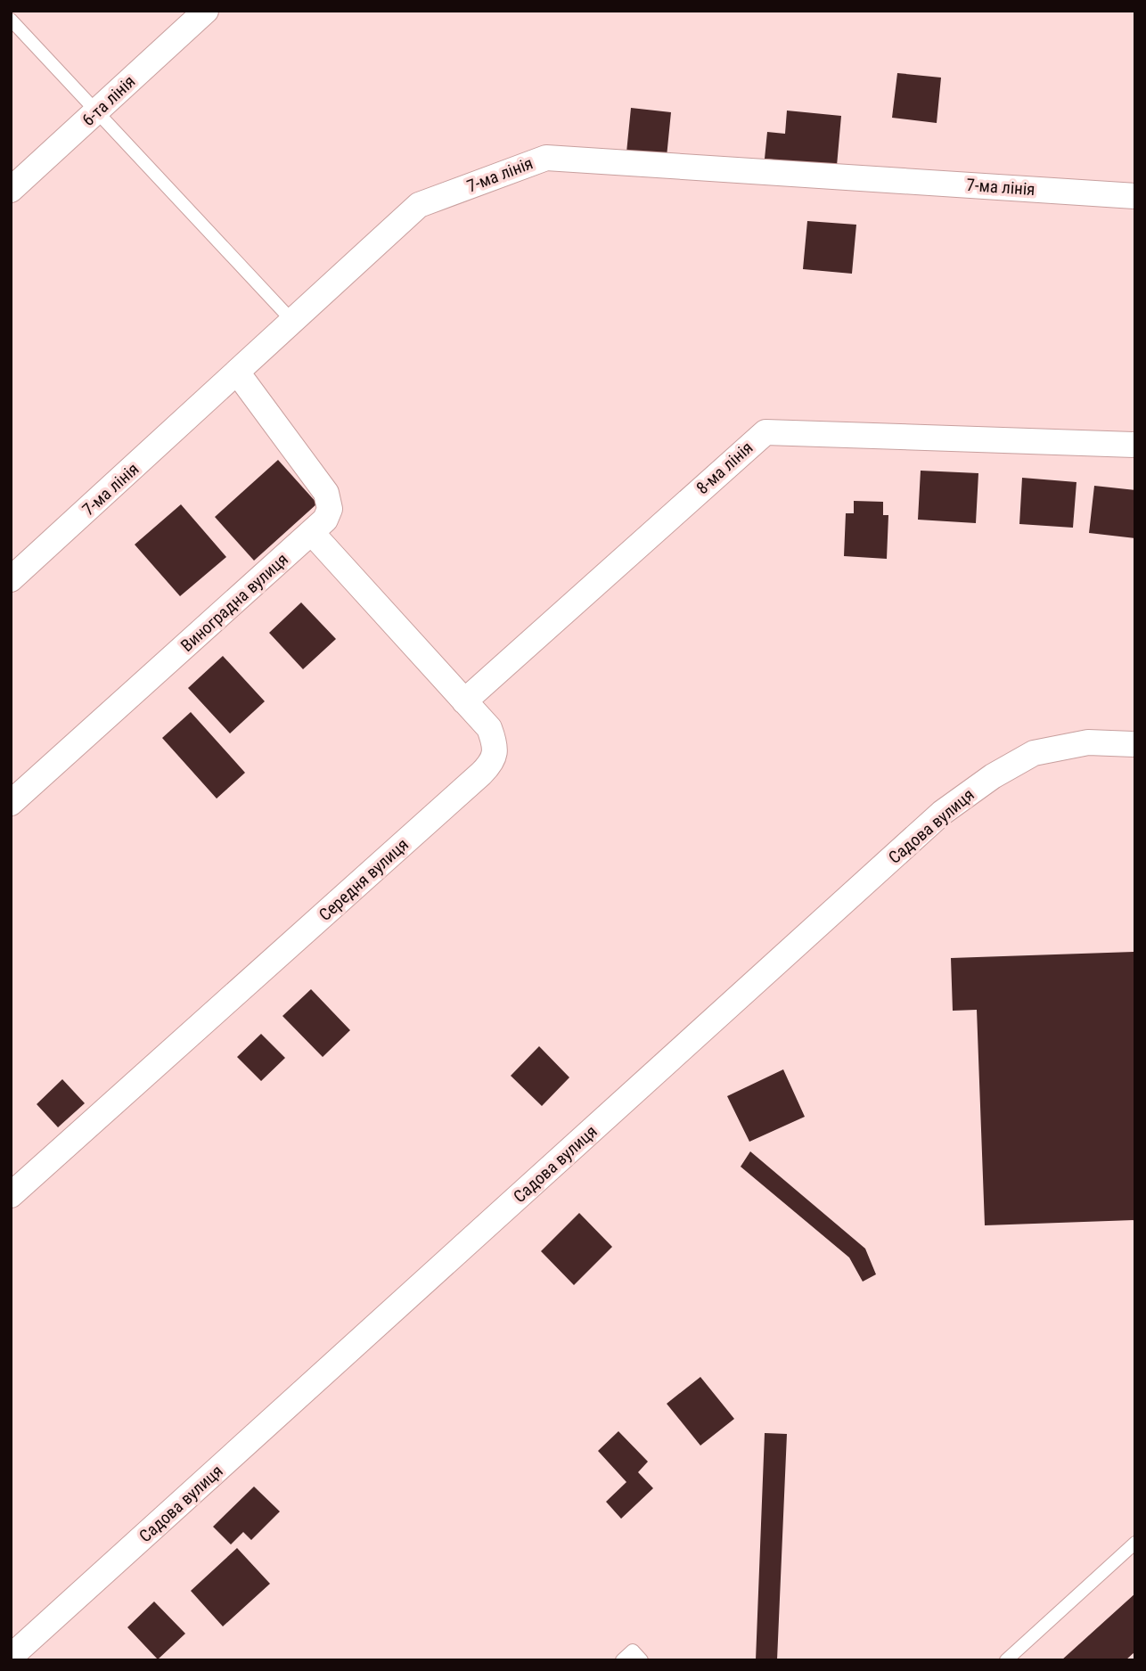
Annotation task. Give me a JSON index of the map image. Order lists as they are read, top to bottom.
{
  "streets": {
    "street": [
      "6-та лінія",
      "7-ма лінія",
      "8-ма лінія",
      "Виноградна вулиця",
      "Садова вулиця",
      "Середня вулиця"
    ]
  },
  "crossings": [
    ["7-ма лінія", "Виноградна вулиця"],
    ["8-ма лінія", "Середня вулиця"],
    ["Виноградна вулиця", "Середня вулиця"]
  ]
}
